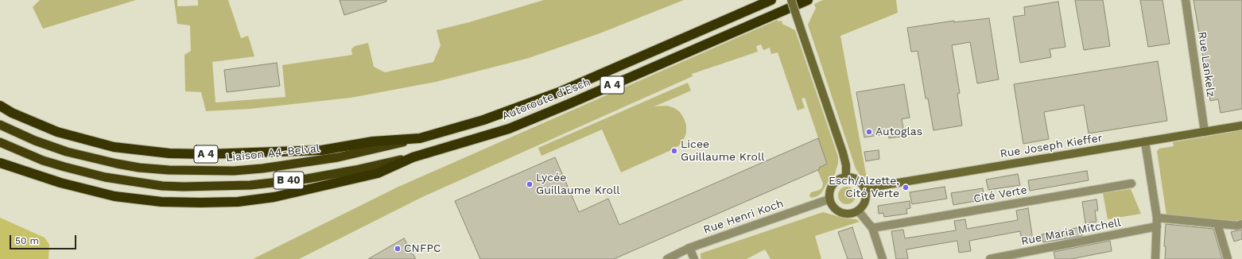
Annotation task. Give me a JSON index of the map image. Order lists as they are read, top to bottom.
{
  "streets": {
    "highway": [
      "A 4",
      "Autoroute d'Esch",
      "Liaison A4-Belval",
      "B 40"
    ],
    "main road": ["Rue Joseph Kieffer"],
    "street": [
      "Rue Lankelz",
      "Cité Verte",
      "Rue Henri Koch",
      "Rue Maria Mitchell"
    ]
  },
  "crossings": [
    ["Rue Lankelz", "Rue Joseph Kieffer"],
    ["A 4", "Autoroute d'Esch"],
    ["A 4", "Liaison A4-Belval"],
    ["A 4", "B 40"],
    ["Autoroute d'Esch", "Liaison A4-Belval"],
    ["Autoroute d'Esch", "B 40"],
    ["Rue Joseph Kieffer", "Rue Henri Koch"]
  ],
  "places": [
    "Autoglas",
    "Licee Guillaume Kroll",
    "Lycée Guillaume Kroll",
    "Esch/Alzette, Cité Verte",
    "CNFPC"
  ],
  "scale_bar": "50 m"
}
